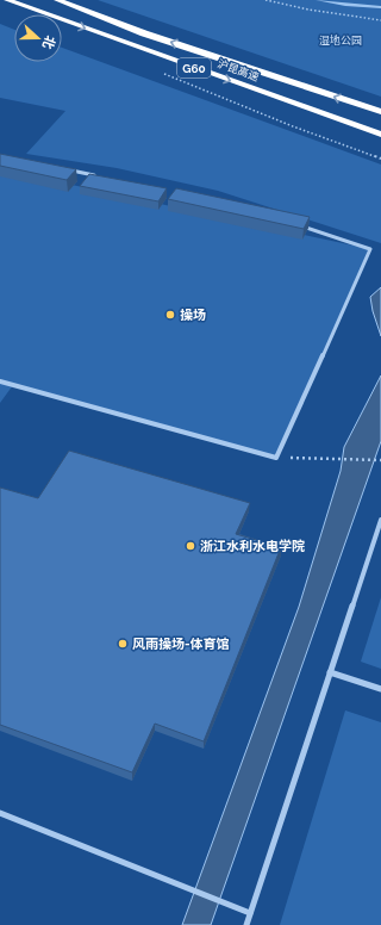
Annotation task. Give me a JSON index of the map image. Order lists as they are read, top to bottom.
{
  "streets": {
    "highway": ["G60", "沪昆高速"]
  },
  "parks": ["湿地公园"],
  "places": ["操场", "浙江水利水电学院", "风雨操场-体育馆"],
  "north": "right"
}
